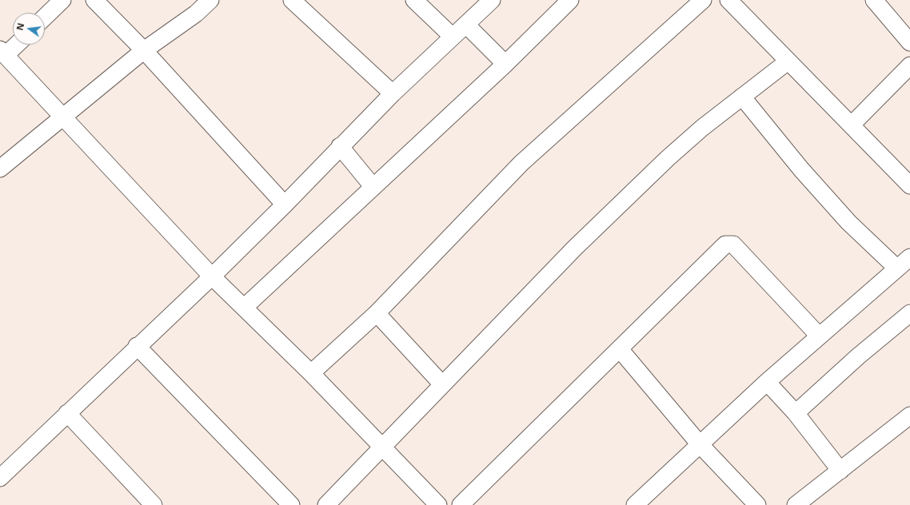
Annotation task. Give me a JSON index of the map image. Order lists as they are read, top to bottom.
{
  "north": "left"
}
